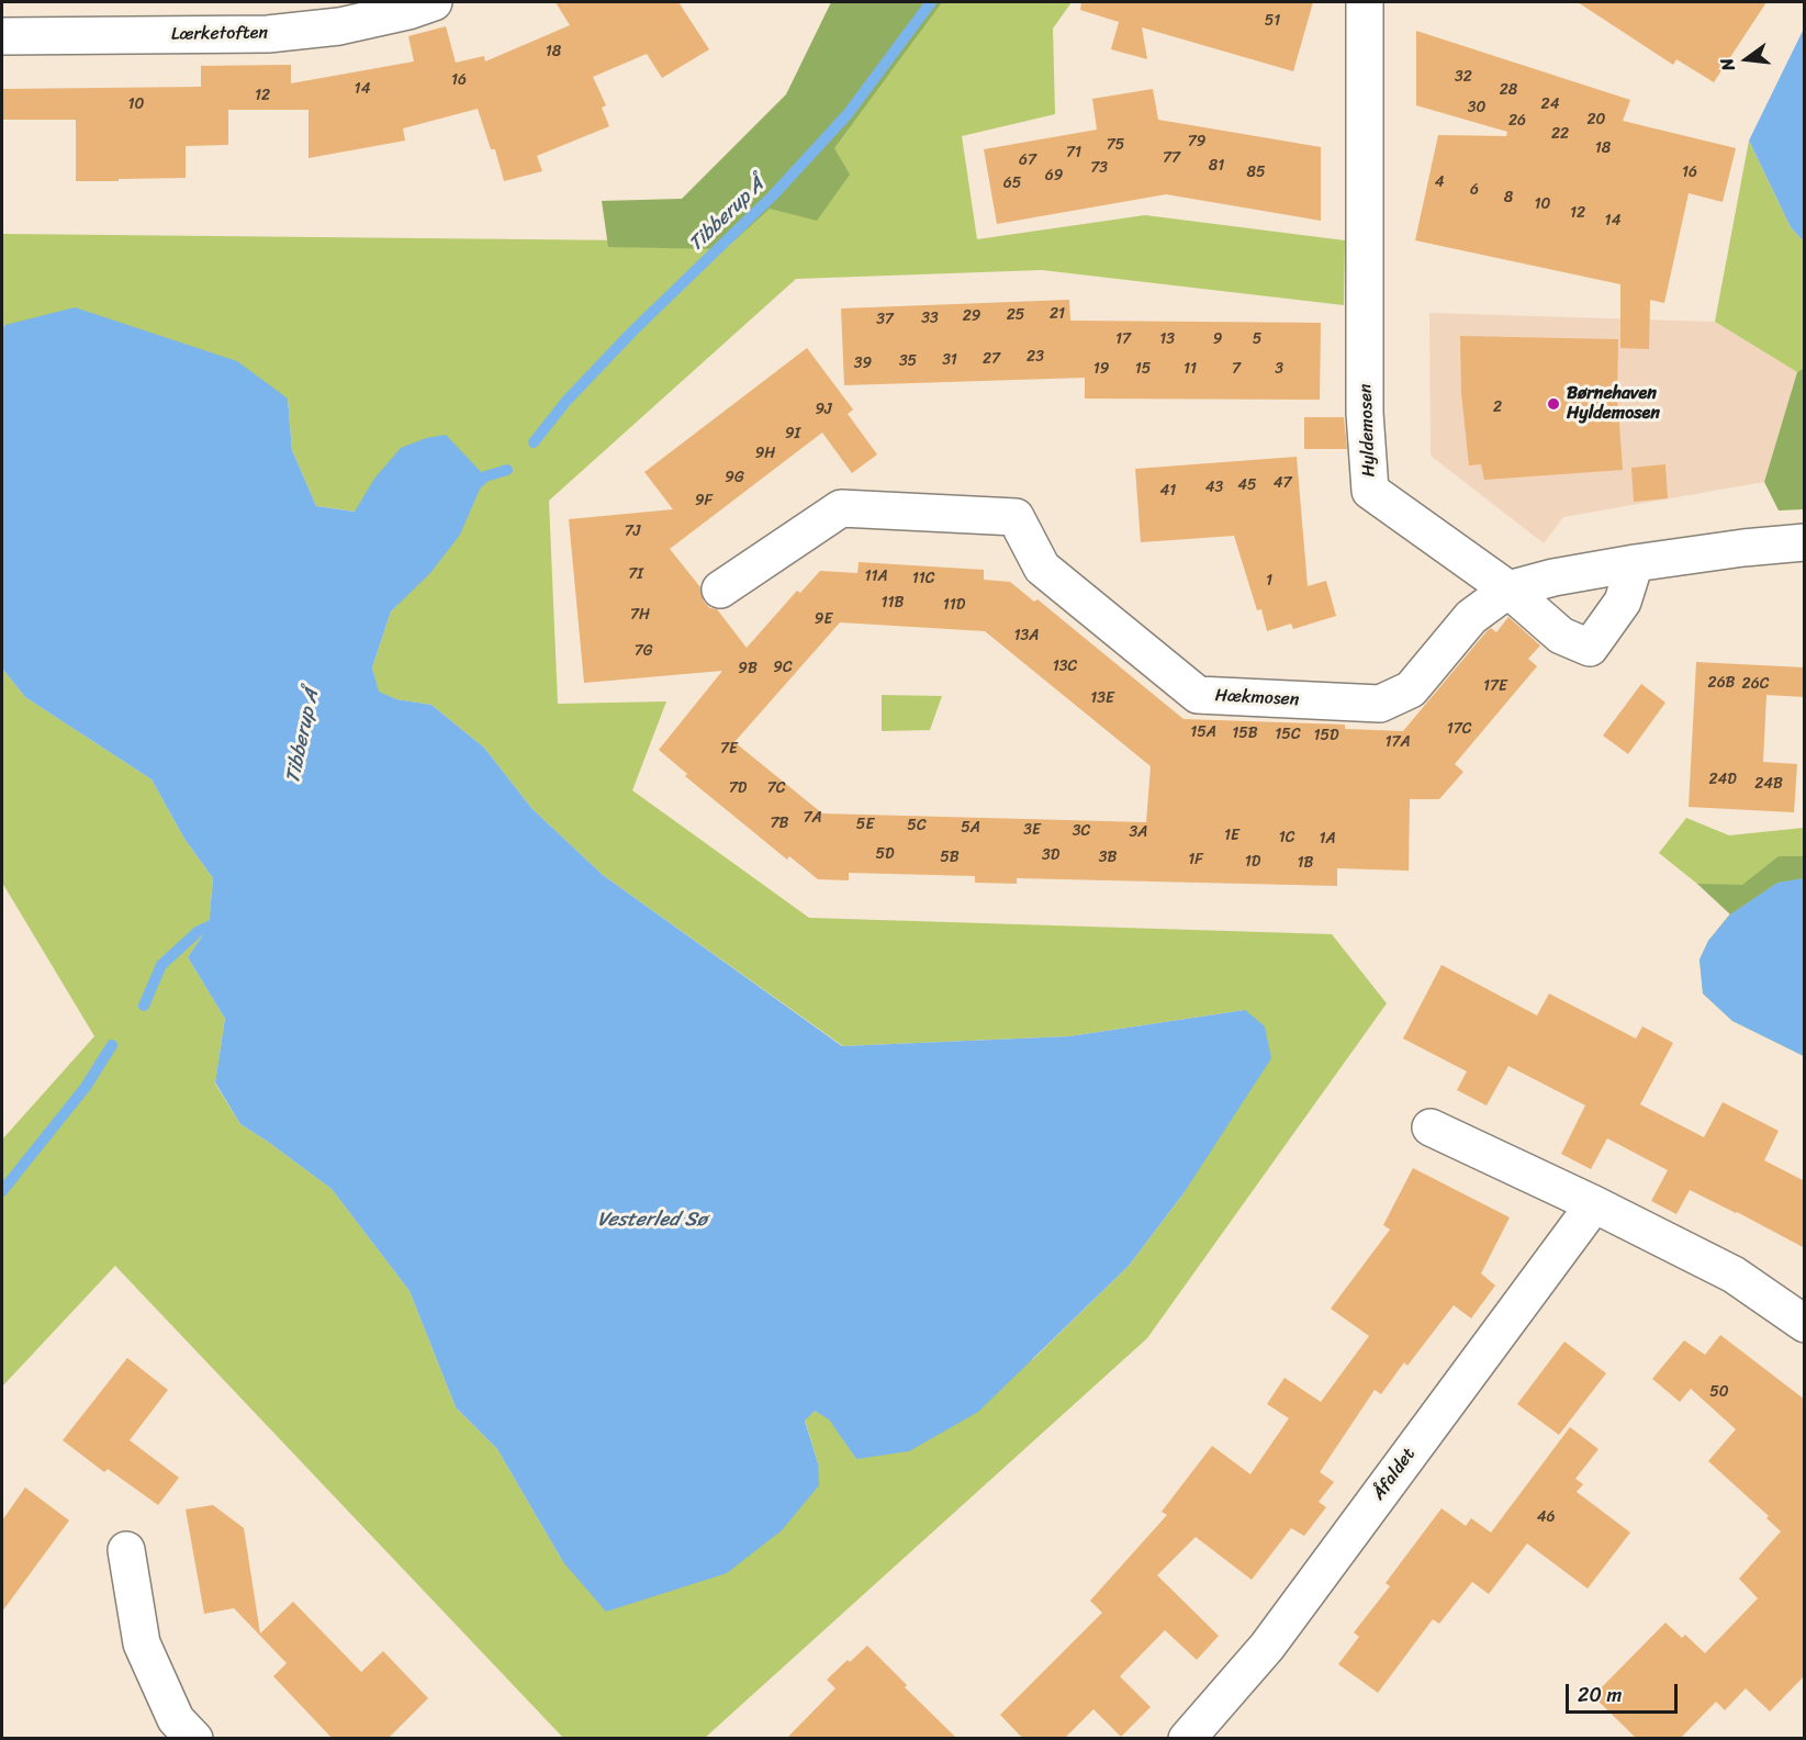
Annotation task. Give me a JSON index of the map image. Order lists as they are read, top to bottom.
{
  "streets": {
    "street": [
      "Lærketoften",
      "Hyldemosen",
      "Hækmosen",
      "Åfaldet"
    ]
  },
  "crossings": [
    ["Hyldemosen", "Hækmosen"]
  ],
  "water": ["Tibberup Å", "Vesterled Sø"],
  "places": ["Børnehaven Hyldemosen"],
  "house_numbers": [
    "51",
    "18",
    "32",
    "16",
    "14",
    "28",
    "12",
    "10",
    "24",
    "30",
    "20",
    "26",
    "22",
    "79",
    "75",
    "18",
    "71",
    "77",
    "67",
    "81",
    "73",
    "85",
    "16",
    "69",
    "4",
    "65",
    "6",
    "8",
    "10",
    "12",
    "14",
    "21",
    "25",
    "29",
    "33",
    "37",
    "17",
    "13",
    "9",
    "5",
    "23",
    "27",
    "31",
    "35",
    "39",
    "19",
    "15",
    "11",
    "7",
    "3",
    "2",
    "9J",
    "9I",
    "9H",
    "9G",
    "47",
    "45",
    "43",
    "41",
    "9F",
    "7J",
    "7I",
    "11A",
    "11C",
    "1",
    "11B",
    "11D",
    "7H",
    "9E",
    "13A",
    "7G",
    "13C",
    "9C",
    "9B",
    "26B",
    "26C",
    "17E",
    "13E",
    "17C",
    "15A",
    "15B",
    "15C",
    "15D",
    "17A",
    "7E",
    "24D",
    "24B",
    "7D",
    "7C",
    "7A",
    "7B",
    "5E",
    "5C",
    "5A",
    "3E",
    "3C",
    "3A",
    "1E",
    "1C",
    "1A",
    "5D",
    "3D",
    "5B",
    "3B",
    "1F",
    "1D",
    "1B",
    "50",
    "46"
  ],
  "scale_bar": "20 m",
  "north": "left"
}
